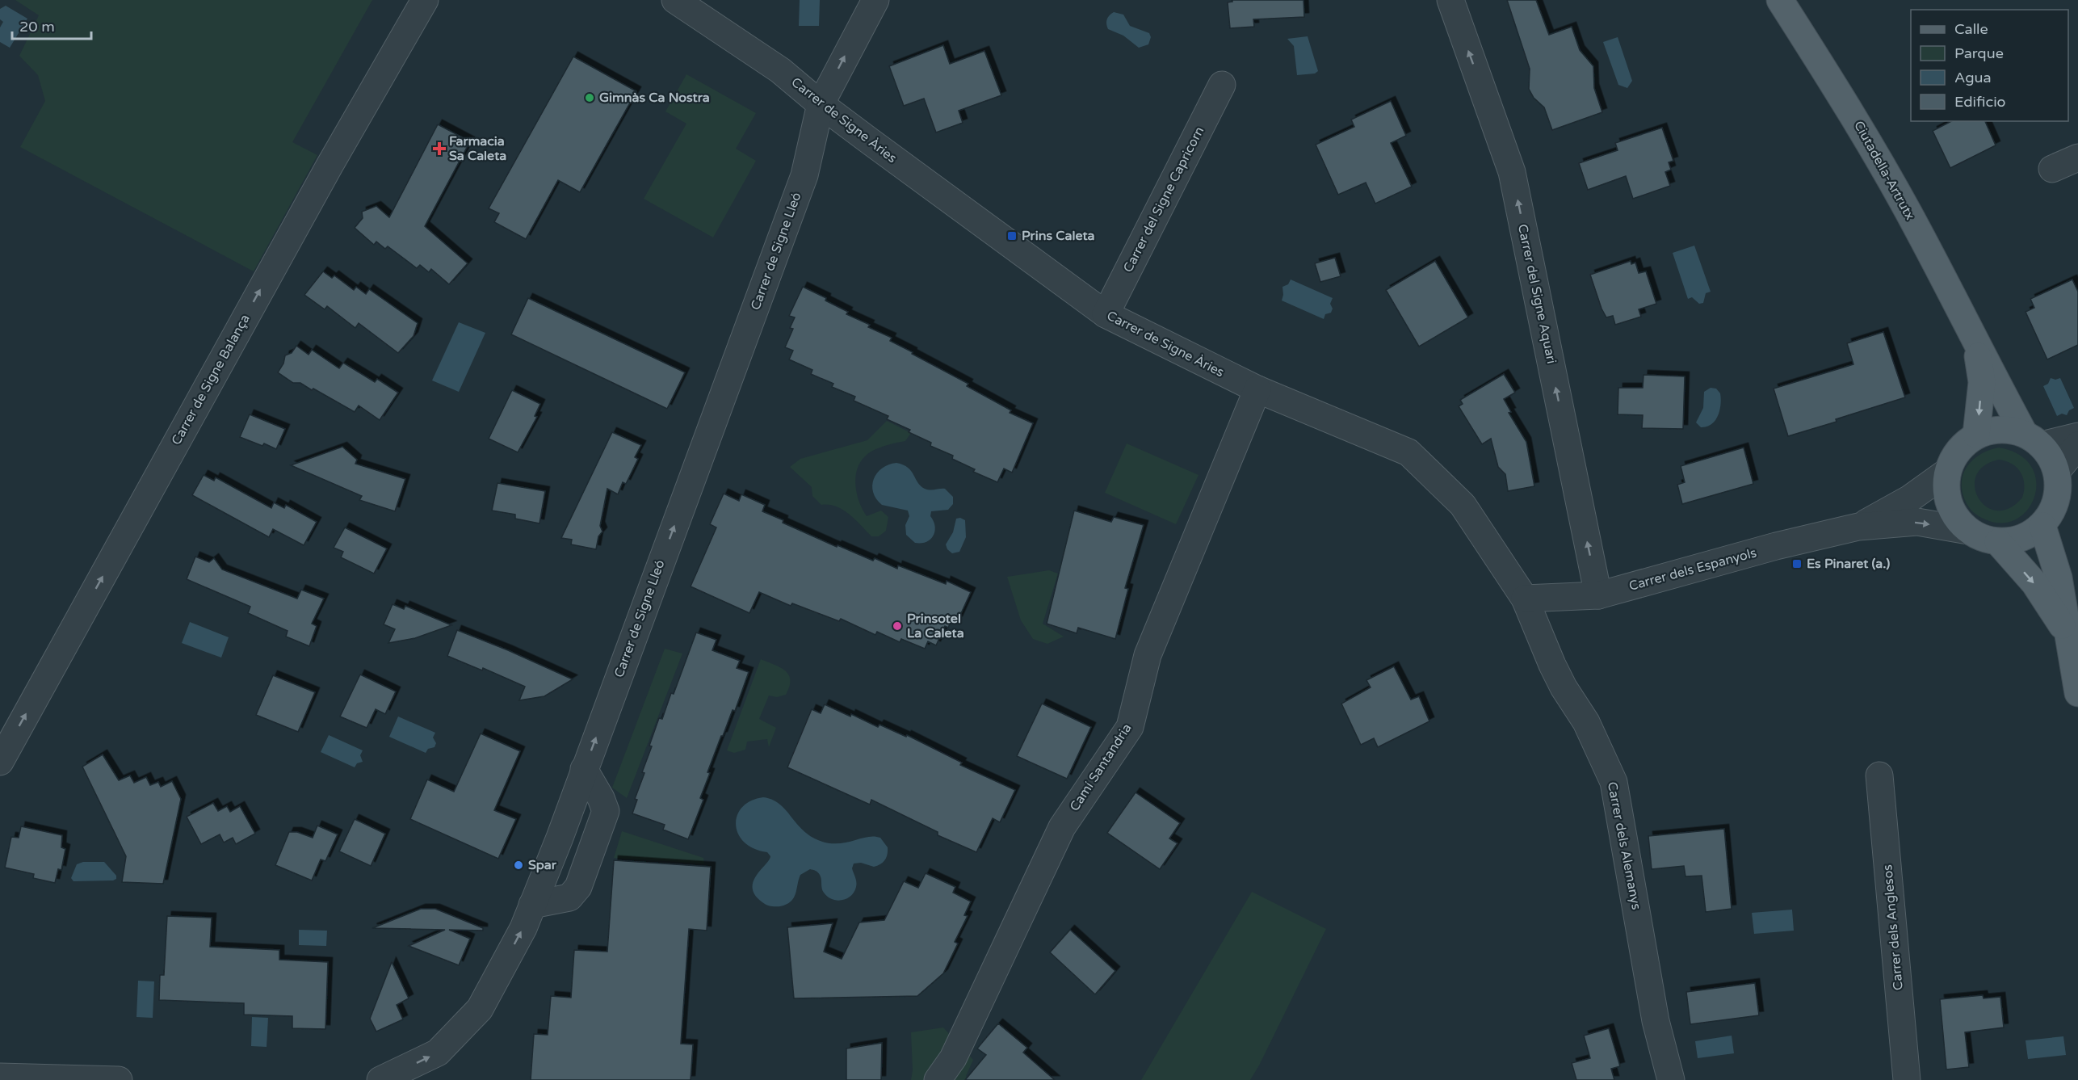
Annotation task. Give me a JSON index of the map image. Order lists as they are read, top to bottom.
{
  "streets": {
    "main road": ["Ciutadella-Artrutx"],
    "street": [
      "Carrer de Signe Àries",
      "Carrer del Signe Capricorn",
      "Carrer de Signe Lleó",
      "Carrer del Signe Aquari",
      "Carrer de Signe Balança",
      "Carrer dels Espanyols",
      "Camí Santandria",
      "Carrer dels Alemanys",
      "Carrer dels Anglesos"
    ]
  },
  "crossings": [
    ["Carrer de Signe Àries", "Carrer del Signe Capricorn"],
    ["Carrer de Signe Àries", "Carrer de Signe Lleó"],
    ["Carrer de Signe Àries", "Carrer dels Espanyols"],
    ["Carrer de Signe Àries", "Camí Santandria"],
    ["Carrer de Signe Àries", "Carrer dels Alemanys"],
    ["Ciutadella-Artrutx", "Carrer dels Espanyols"],
    ["Carrer del Signe Aquari", "Carrer dels Espanyols"],
    ["Carrer dels Espanyols", "Carrer dels Alemanys"]
  ],
  "one_way": ["Carrer de Signe Lleó", "Carrer del Signe Aquari", "Carrer de Signe Balança"],
  "places": {
    "other": ["Gimnàs Ca Nostra", "Prinsotel La Caleta", "Spar"],
    "health": ["Farmacia Sa Caleta"],
    "transit": ["Prins Caleta", "Es Pinaret (a.)"]
  },
  "legend": [
    "Calle",
    "Parque",
    "Agua",
    "Edificio"
  ],
  "scale_bar": "20 m"
}
